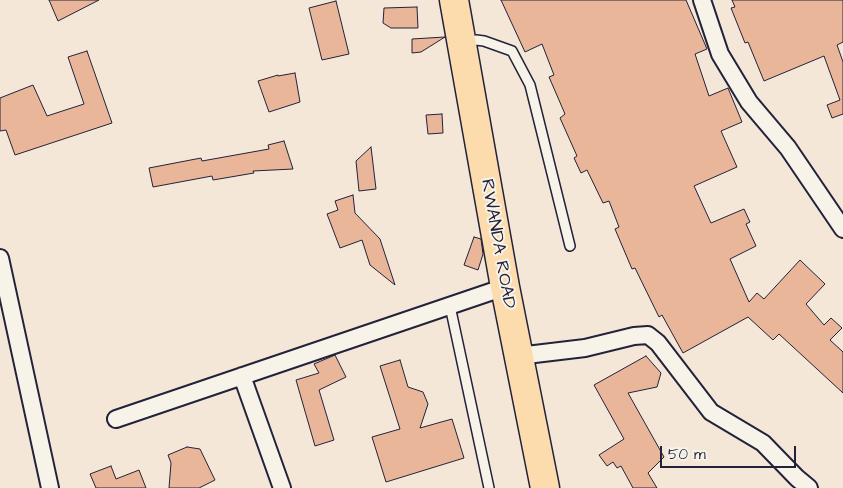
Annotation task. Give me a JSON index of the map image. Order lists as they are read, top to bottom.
{
  "streets": {
    "highway": ["RWANDA ROAD"]
  },
  "scale_bar": "50 m"
}
